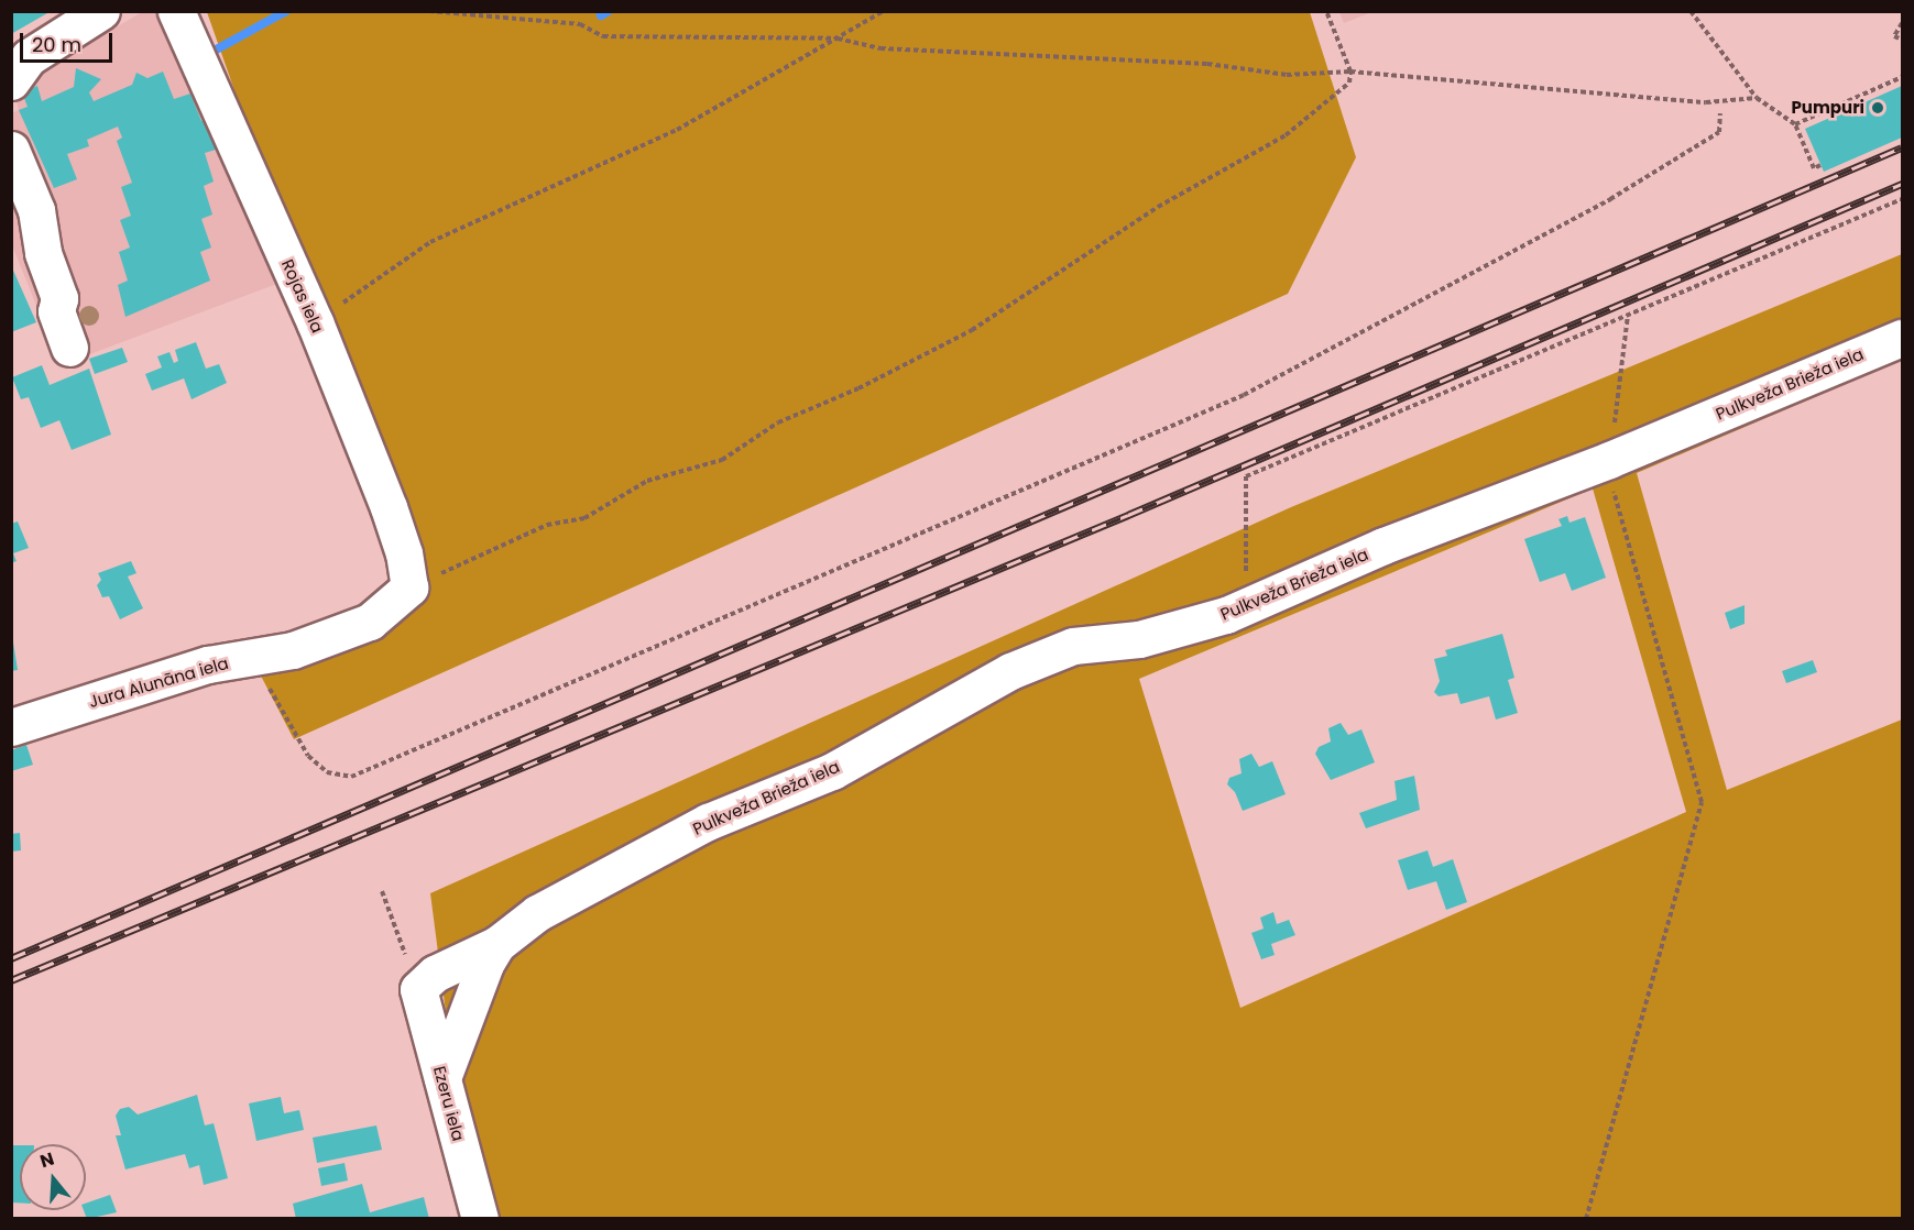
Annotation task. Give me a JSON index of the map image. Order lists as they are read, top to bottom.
{
  "streets": {
    "street": [
      "Rojas iela",
      "Pulkveža Brieža iela",
      "Jura Alunāna iela",
      "Ezeru iela"
    ]
  },
  "crossings": [
    ["Rojas iela", "Jura Alunāna iela"],
    ["Pulkveža Brieža iela", "Ezeru iela"]
  ],
  "places": ["Pumpuri"],
  "scale_bar": "20 m",
  "north": "top"
}
